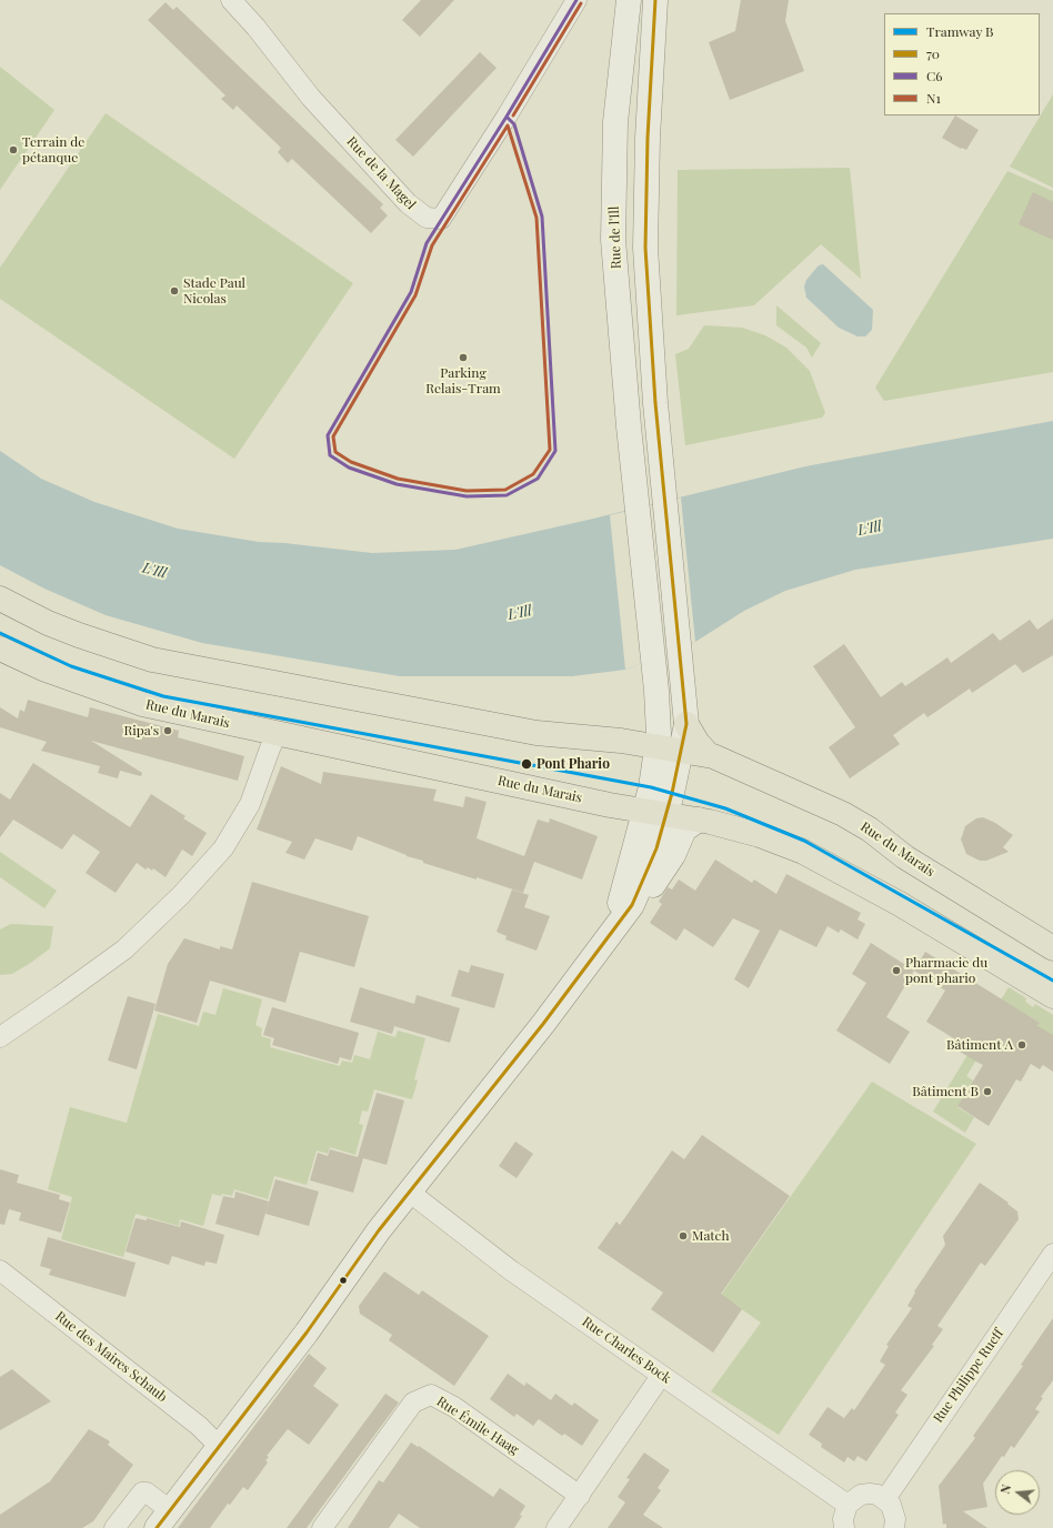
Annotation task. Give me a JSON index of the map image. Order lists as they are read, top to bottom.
{
  "streets": {
    "main road": ["Rue de l'Ill", "Rue du Marais"],
    "street": [
      "Rue de la Magel",
      "Rue Charles Bock",
      "Rue des Maires Schaub",
      "Rue Philippe Rueff",
      "Rue Émile Haag"
    ]
  },
  "crossings": [
    ["Rue de l'Ill", "Rue du Marais"]
  ],
  "water": ["L'Ill"],
  "places": [
    "Terrain de pétanque",
    "Stade Paul Nicolas",
    "Parking Relais-Tram",
    "Ripa's",
    "Pont Phario",
    "Pharmacie du pont phario",
    "Bâtiment A",
    "Bâtiment B",
    "Match"
  ],
  "lines": [
    "transit line 70",
    "transit line C6",
    "transit line N1",
    "tram line B"
  ],
  "legend": [
    "Tramway B",
    "70",
    "C6",
    "N1"
  ],
  "north": "left"
}
